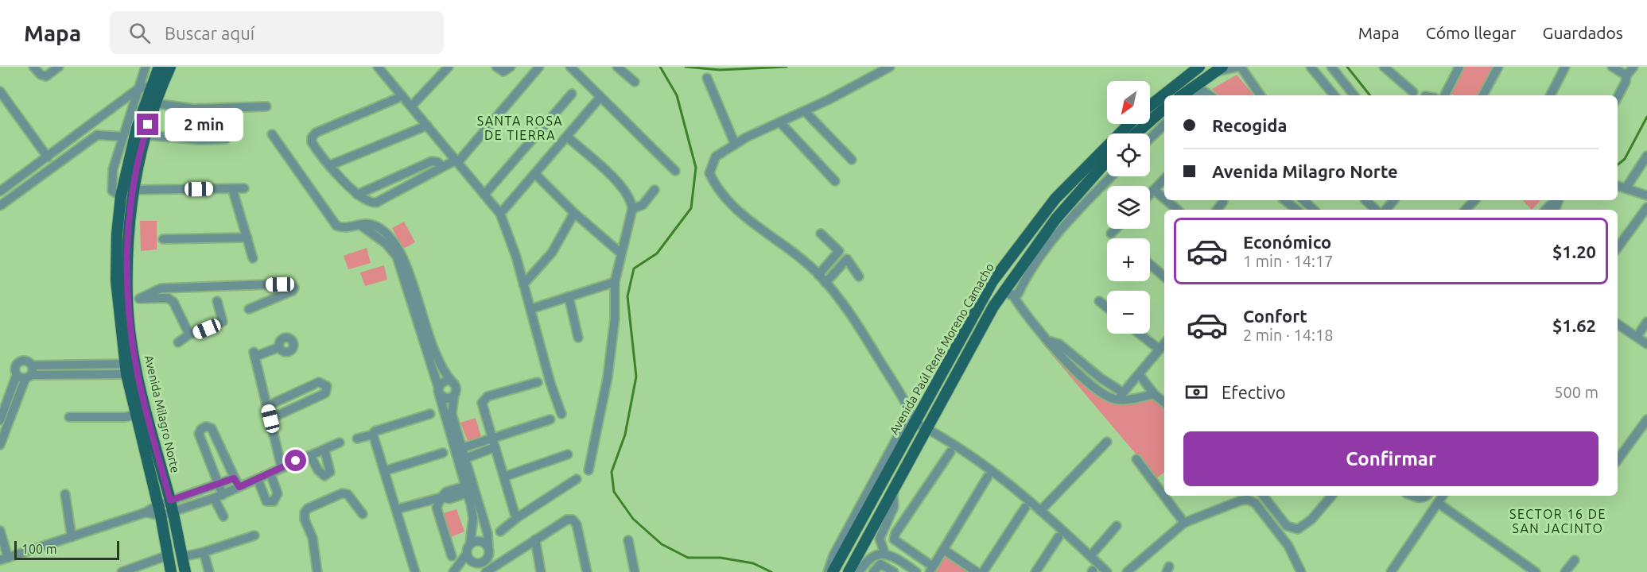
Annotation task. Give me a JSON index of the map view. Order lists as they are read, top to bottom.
{
  "streets": {
    "main road": ["Avenida Paúl René Moreno Camacho", "Avenida Milagro Norte"]
  },
  "districts": ["SANTA ROSA DE TIERRA", "SECTOR 16 DE SAN JACINTO"],
  "scale_bar": "100 m",
  "north": "bottom left",
  "page": {
    "header": "Mapa",
    "search": "Buscar aquí",
    "nav": ["Mapa", "Cómo llegar", "Guardados"],
    "map_buttons": ["+", "−"],
    "banner": ["Recogida", "Avenida Milagro Norte"],
    "bubble": "2 min",
    "list": [
      {
        "name": "Económico",
        "note": "1 min · 14:17",
        "value": "$1.20"
      },
      {
        "name": "Confort",
        "note": "2 min · 14:18",
        "value": "$1.62"
      }
    ],
    "pay": ["Efectivo", "500 m"],
    "buttons": "Confirmar",
    "scale": "100 m"
  }
}
